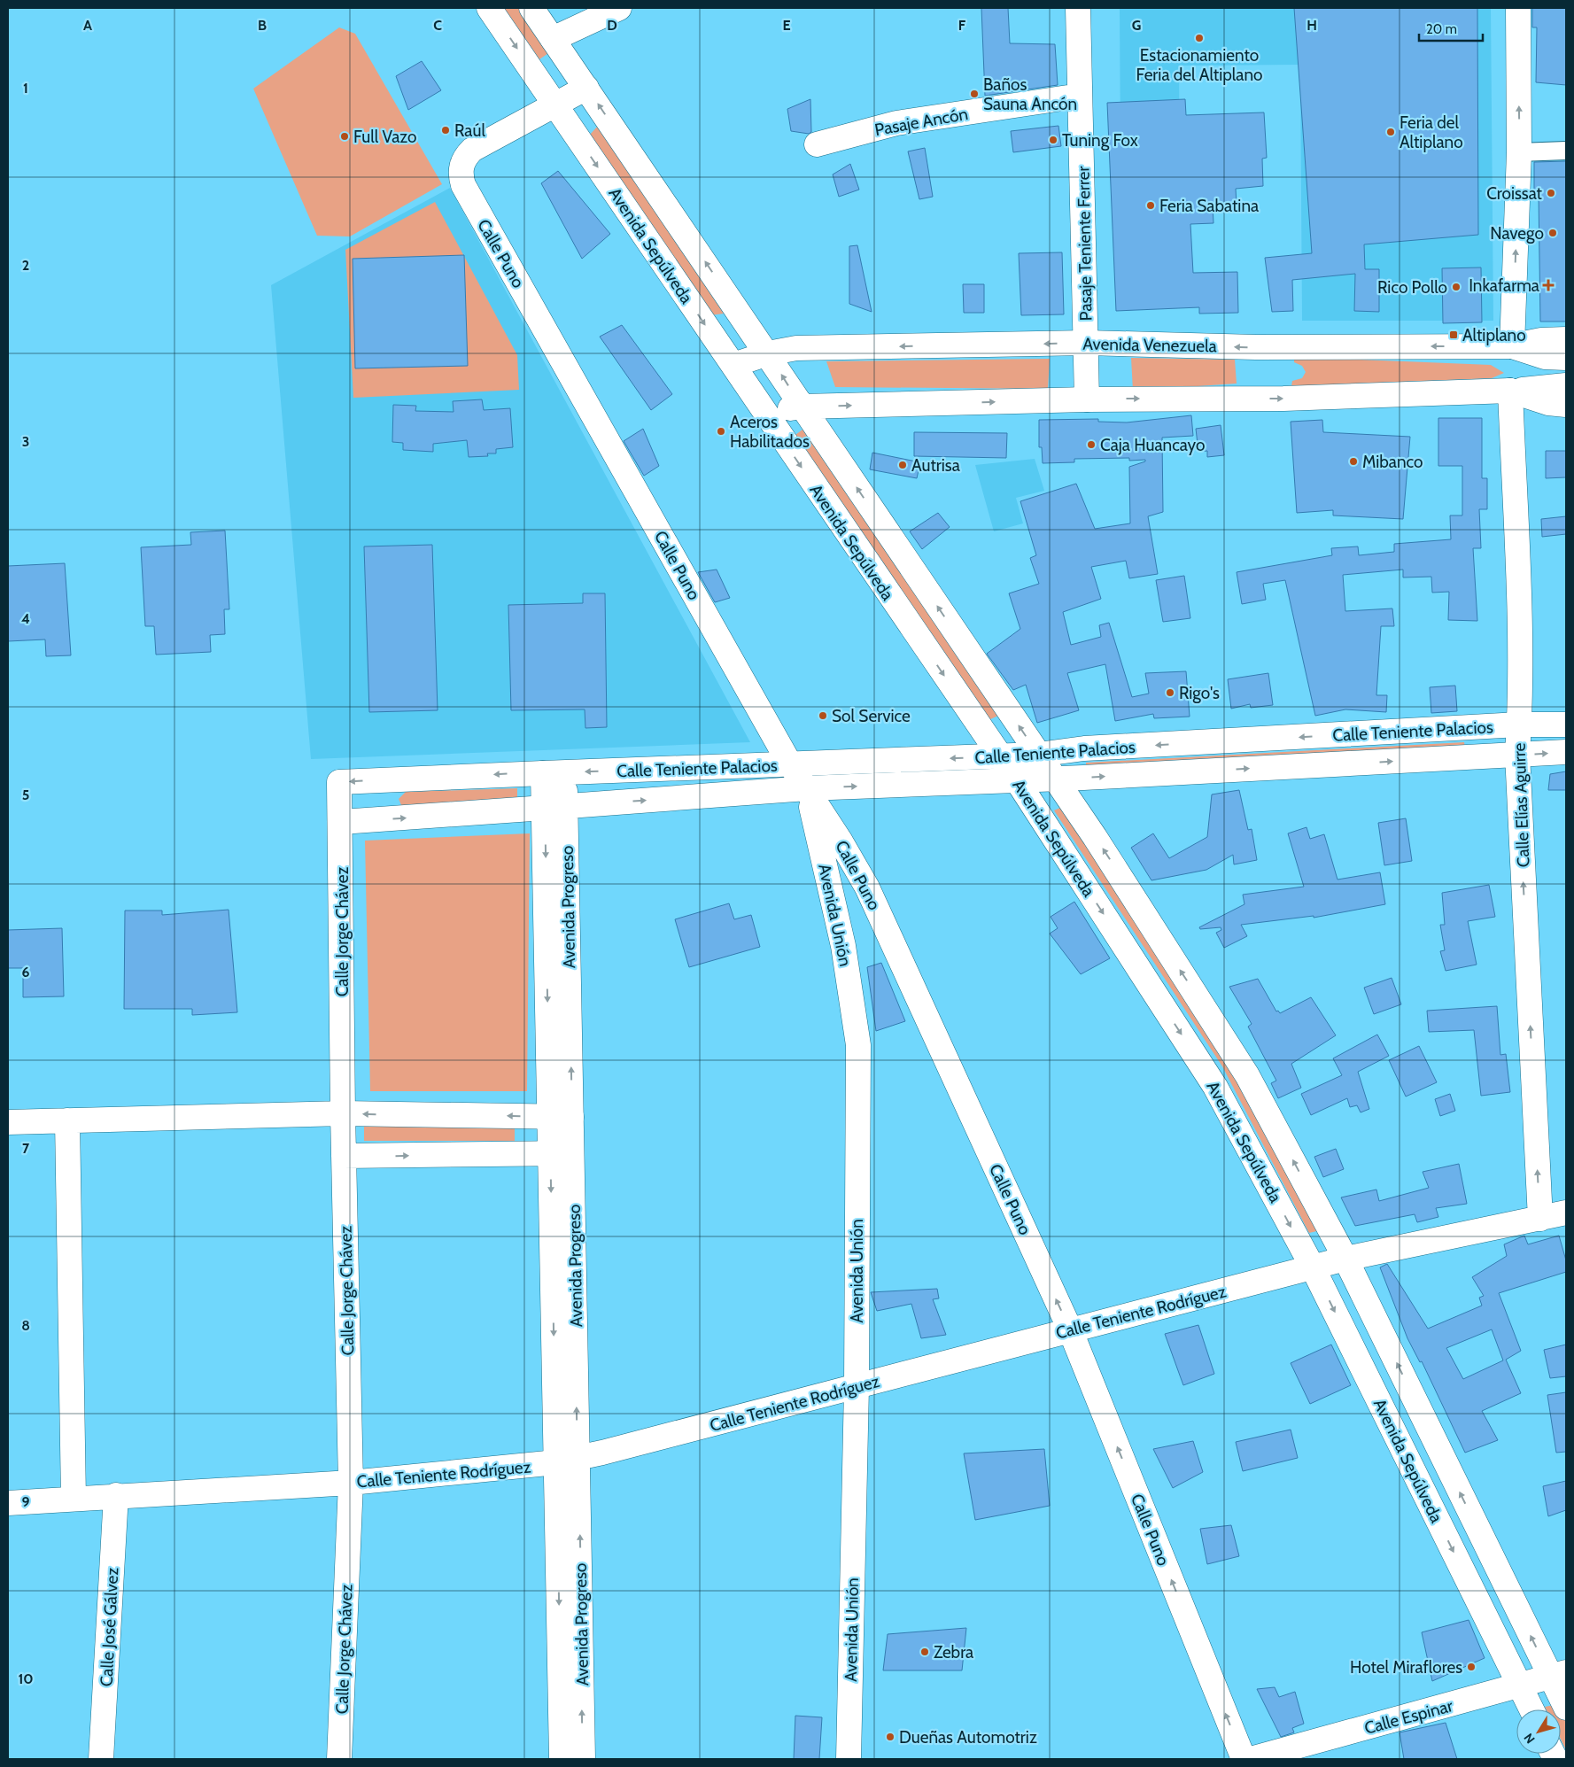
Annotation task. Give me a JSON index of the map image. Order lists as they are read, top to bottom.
{
  "streets": {
    "street": [
      "Pasaje Ancón",
      "Pasaje Teniente Ferrer",
      "Avenida Sepúlveda",
      "Calle Puno",
      "Avenida Venezuela",
      "Calle Teniente Palacios",
      "Calle Elías Aguirre",
      "Avenida Progreso",
      "Avenida Unión",
      "Calle Jorge Chávez",
      "Calle Teniente Rodríguez",
      "Calle José Gálvez",
      "Calle Espinar"
    ]
  },
  "crossings": [
    ["Pasaje Ancón", "Pasaje Teniente Ferrer"],
    ["Pasaje Teniente Ferrer", "Avenida Venezuela"],
    ["Avenida Sepúlveda", "Calle Puno"],
    ["Avenida Sepúlveda", "Avenida Venezuela"],
    ["Avenida Sepúlveda", "Calle Teniente Palacios"],
    ["Avenida Sepúlveda", "Calle Teniente Rodríguez"],
    ["Avenida Sepúlveda", "Calle Espinar"],
    ["Calle Puno", "Calle Teniente Palacios"],
    ["Calle Puno", "Avenida Unión"],
    ["Calle Puno", "Calle Teniente Rodríguez"],
    ["Calle Teniente Palacios", "Calle Elías Aguirre"],
    ["Calle Teniente Palacios", "Avenida Progreso"],
    ["Calle Teniente Palacios", "Avenida Unión"],
    ["Calle Teniente Palacios", "Calle Jorge Chávez"],
    ["Calle Elías Aguirre", "Calle Teniente Rodríguez"],
    ["Avenida Progreso", "Calle Teniente Rodríguez"],
    ["Avenida Unión", "Calle Teniente Rodríguez"],
    ["Calle Jorge Chávez", "Calle Teniente Rodríguez"],
    ["Calle Teniente Rodríguez", "Calle José Gálvez"]
  ],
  "one_way": ["Calle Puno", "Calle Elías Aguirre"],
  "places": {
    "other": [
      "Estacionamiento Feria del Altiplano",
      "Baños Sauna Ancón",
      "Raúl",
      "Feria del Altiplano",
      "Full Vazo",
      "Tuning Fox",
      "Croissat",
      "Feria Sabatina",
      "Navego",
      "Rico Pollo",
      "Aceros Habilitados",
      "Caja Huancayo",
      "Mibanco",
      "Autrisa",
      "Rigo's",
      "Sol Service",
      "Zebra",
      "Hotel Miraflores",
      "Dueñas Automotriz"
    ],
    "health": ["Inkafarma"],
    "transit": ["Altiplano"]
  },
  "scale_bar": "20 m",
  "north": "bottom left",
  "grid": {
    "columns": [
      "A",
      "B",
      "C",
      "D",
      "E",
      "F",
      "G",
      "H"
    ],
    "rows": [
      "1",
      "2",
      "3",
      "4",
      "5",
      "6",
      "7",
      "8",
      "9",
      "10"
    ]
  }
}
